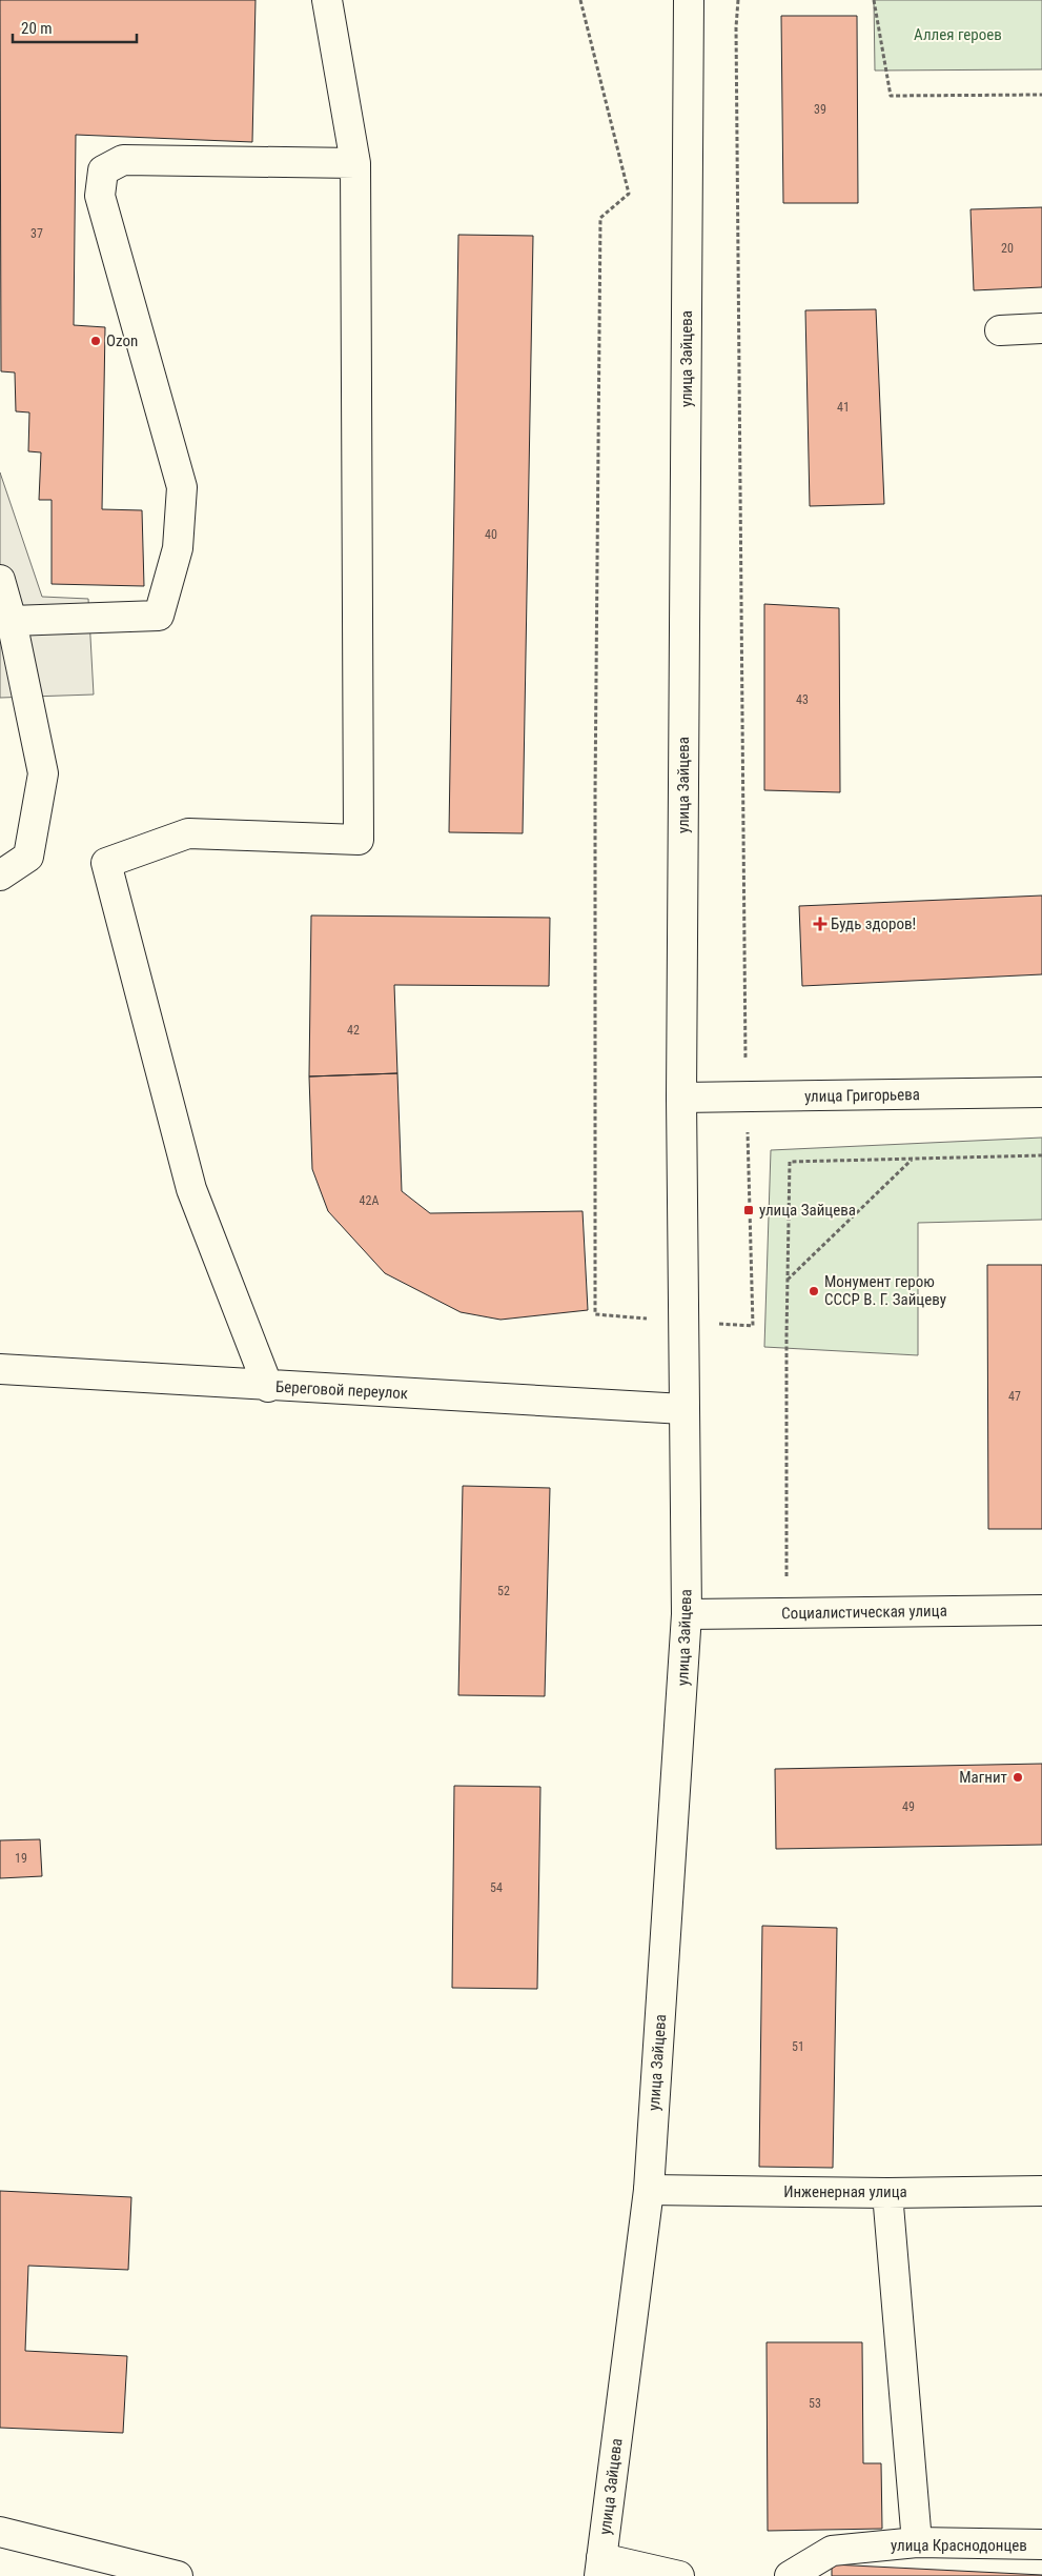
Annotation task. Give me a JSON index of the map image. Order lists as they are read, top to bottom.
{
  "streets": {
    "main road": [
      "улица Зайцева",
      "улица Григорьева",
      "Береговой переулок",
      "Социалистическая улица",
      "Инженерная улица",
      "улица Краснодонцев"
    ]
  },
  "crossings": [
    ["улица Зайцева", "улица Григорьева"],
    ["улица Зайцева", "Береговой переулок"],
    ["улица Зайцева", "Социалистическая улица"],
    ["улица Зайцева", "Инженерная улица"]
  ],
  "parks": ["Аллея героев"],
  "places": {
    "other": ["Ozon", "Монумент герою СССР В. Г. Зайцеву", "Магнит"],
    "health": ["Будь здоров!"],
    "transit": ["улица Зайцева"]
  },
  "house_numbers": [
    "39",
    "37",
    "20",
    "41",
    "40",
    "43",
    "42",
    "42А",
    "47",
    "52",
    "49",
    "19",
    "54",
    "51",
    "53"
  ],
  "scale_bar": "20 m"
}
